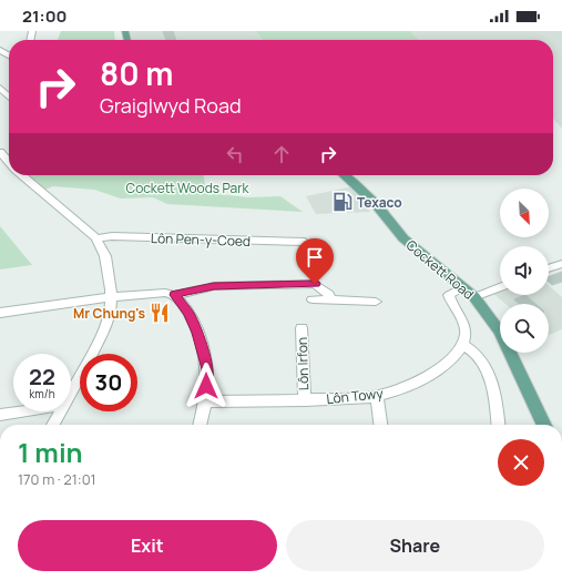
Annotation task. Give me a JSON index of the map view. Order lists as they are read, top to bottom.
{
  "streets": {
    "main road": ["Cockett Road"],
    "street": ["Lôn Pen-y-Coed", "Lôn Irfon", "Lôn Towy"]
  },
  "crossings": [
    ["Lôn Irfon", "Lôn Towy"]
  ],
  "parks": ["Cockett Woods Park"],
  "places": {
    "fuel station": ["Texaco"],
    "restaurant": ["Mr Chung's"]
  },
  "north": "bottom right",
  "page": {
    "status": "21:00",
    "turn": ["80 m", "Graiglwyd Road"],
    "speed": "22 km/h",
    "limit": "30",
    "heading": ["1 min", "170 m · 21:01"],
    "buttons": ["Exit", "Share"]
  }
}
